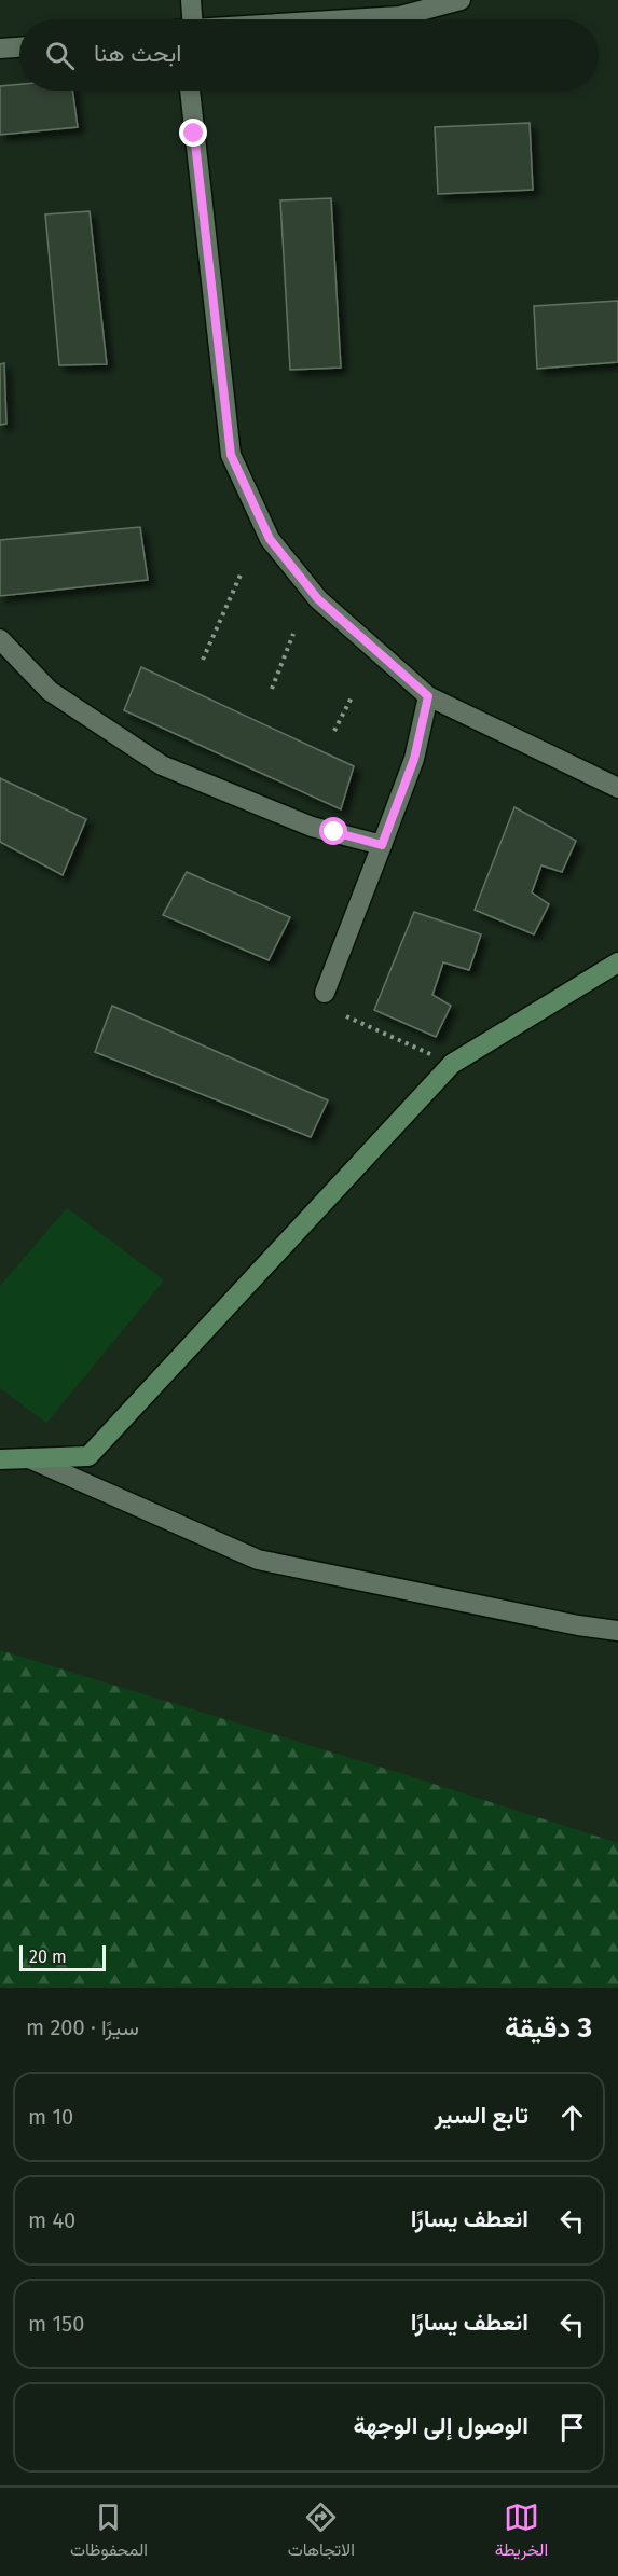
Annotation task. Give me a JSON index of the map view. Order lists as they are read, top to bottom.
{
  "scale_bar": "20 m",
  "page": {
    "search": "ابحث هنا",
    "scale": "20 m",
    "heading": ["3 دقيقة", "سيرًا · 200 m"],
    "list": [
      ["تابع السير", "10 m"],
      ["انعطف يسارًا", "40 m"],
      ["انعطف يسارًا", "150 m"],
      "الوصول إلى الوجهة"
    ],
    "nav": ["الخريطة", "الاتجاهات", "المحفوظات"]
  }
}
